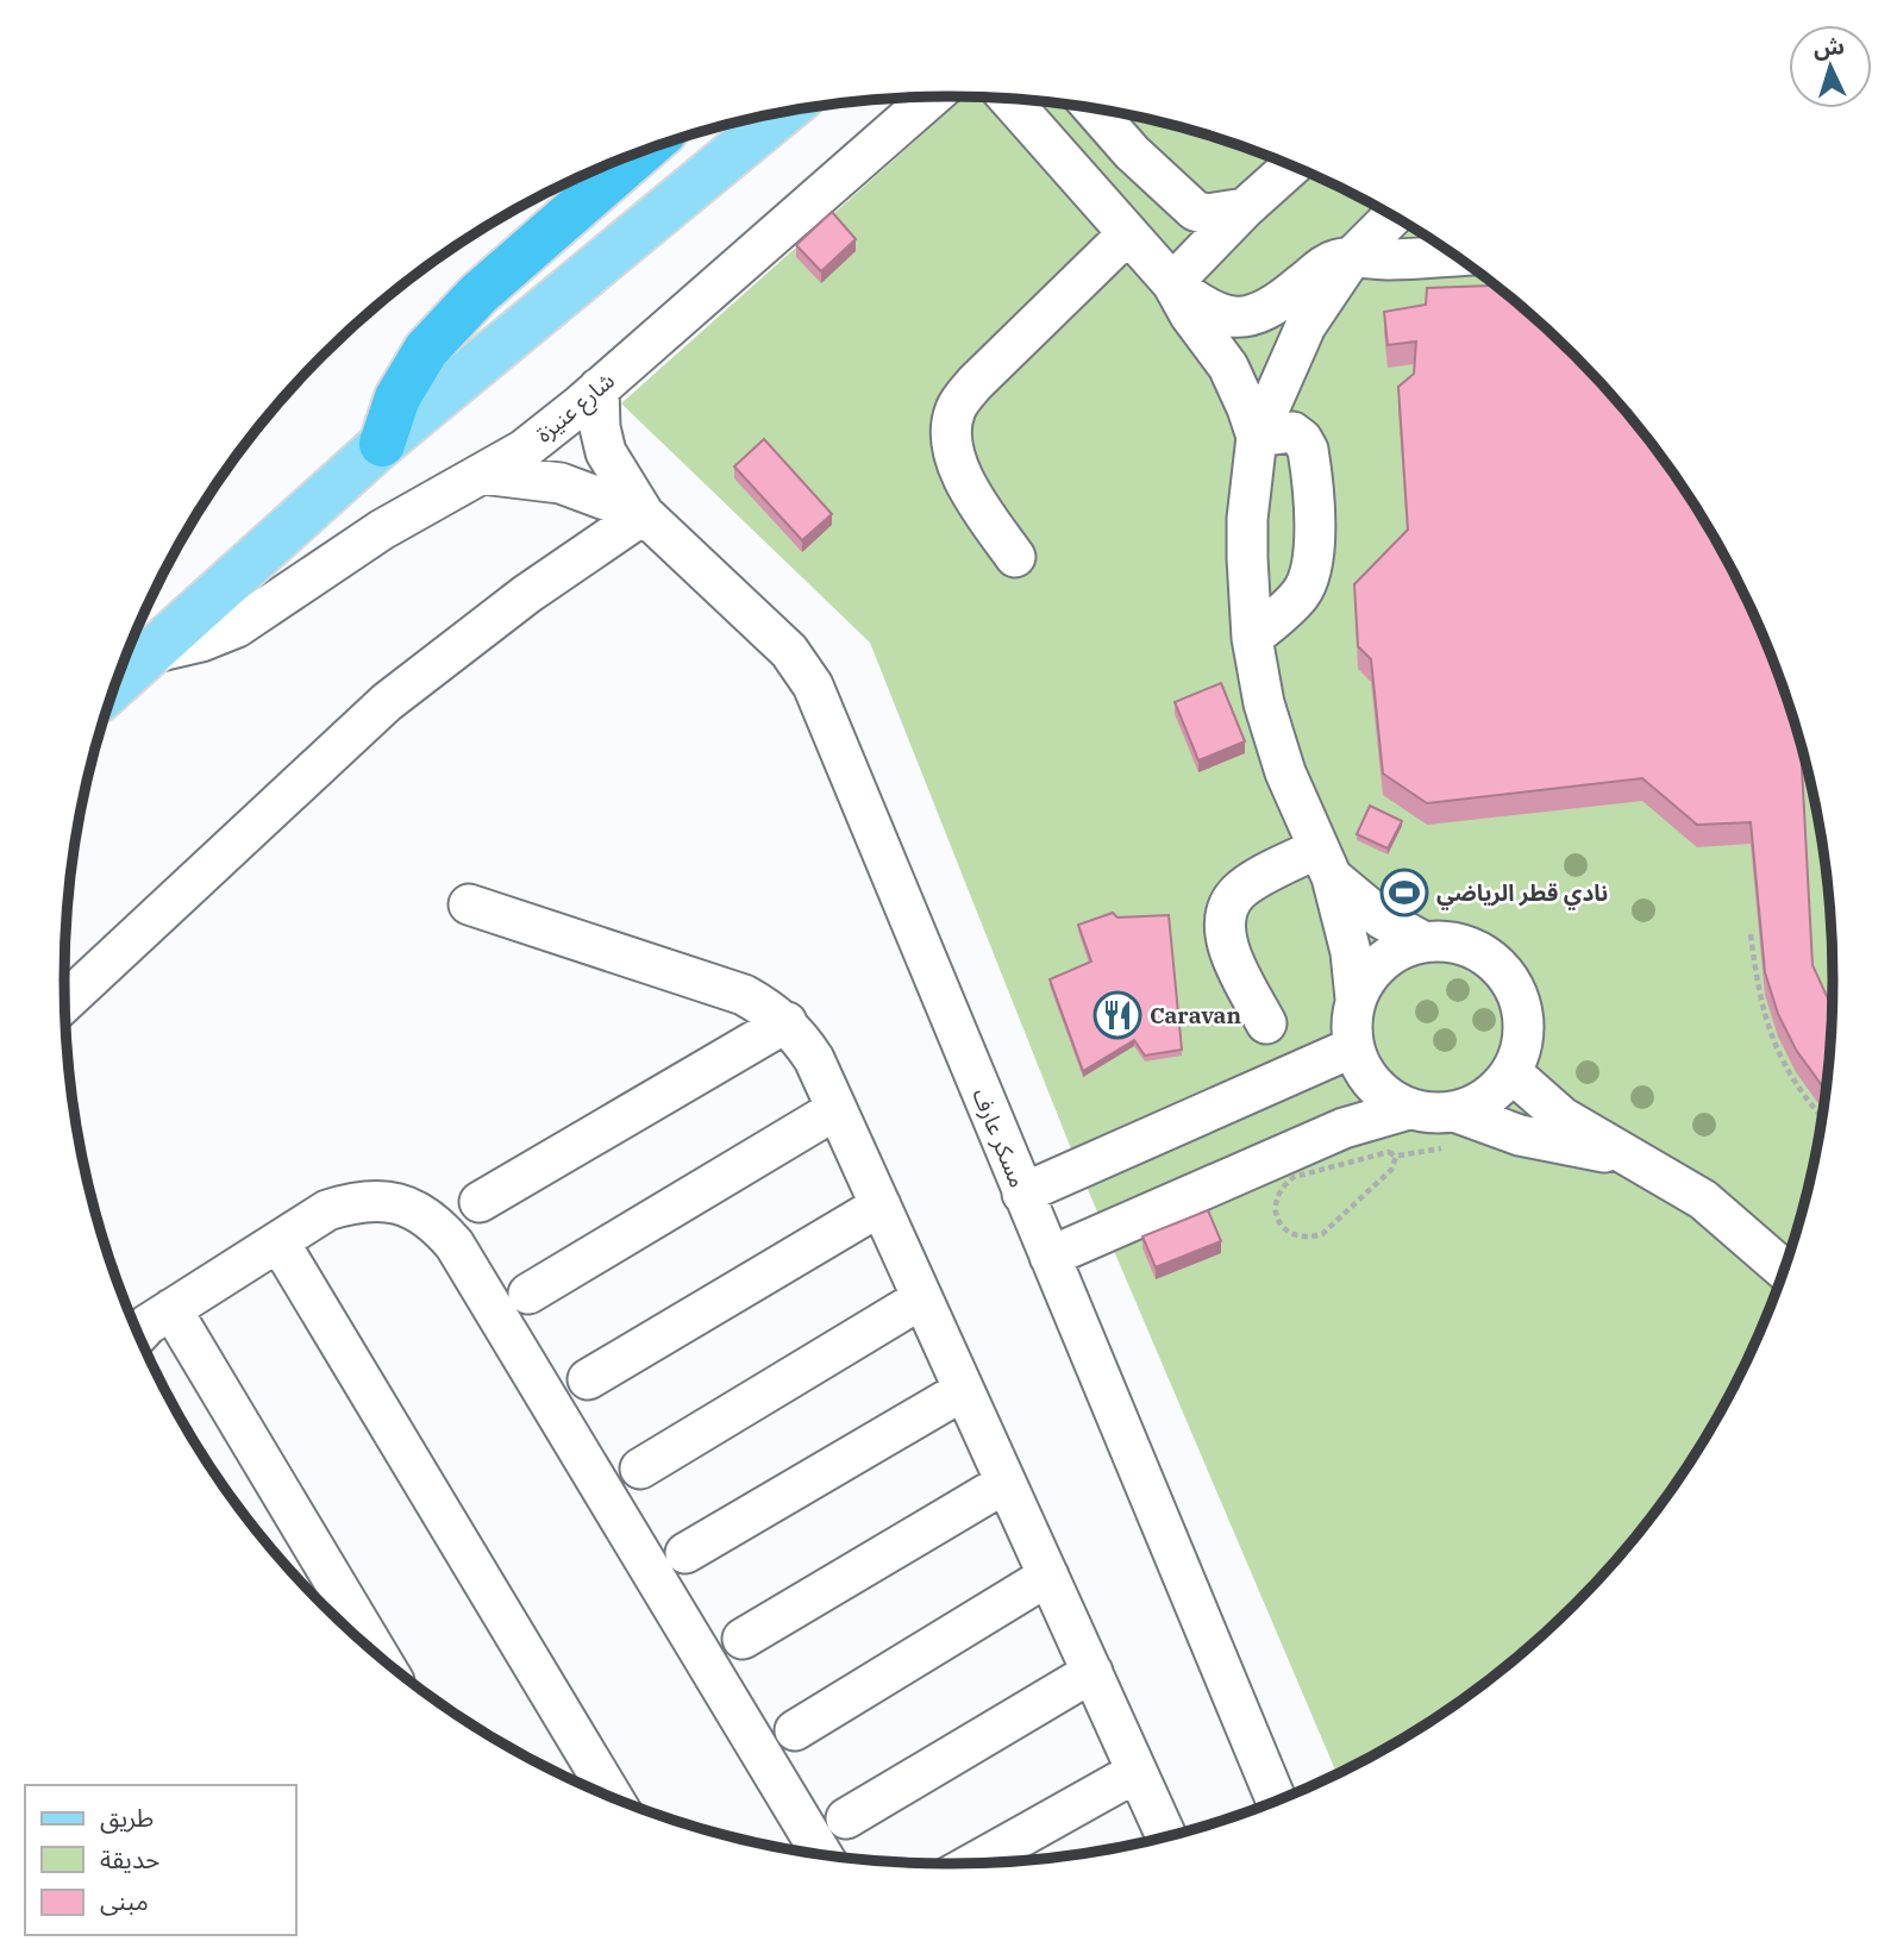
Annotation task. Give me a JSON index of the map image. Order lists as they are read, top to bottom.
{
  "streets": {
    "main road": ["شارع عنيزة"],
    "street": ["مسكر عارف"]
  },
  "crossings": [
    ["شارع عنيزة", "مسكر عارف"]
  ],
  "places": {
    "sports": ["نادي قطر الرياضي"],
    "restaurant": ["Caravan"]
  },
  "legend": ["طريق", "حديقة", "مبنى"],
  "north": "top"
}
